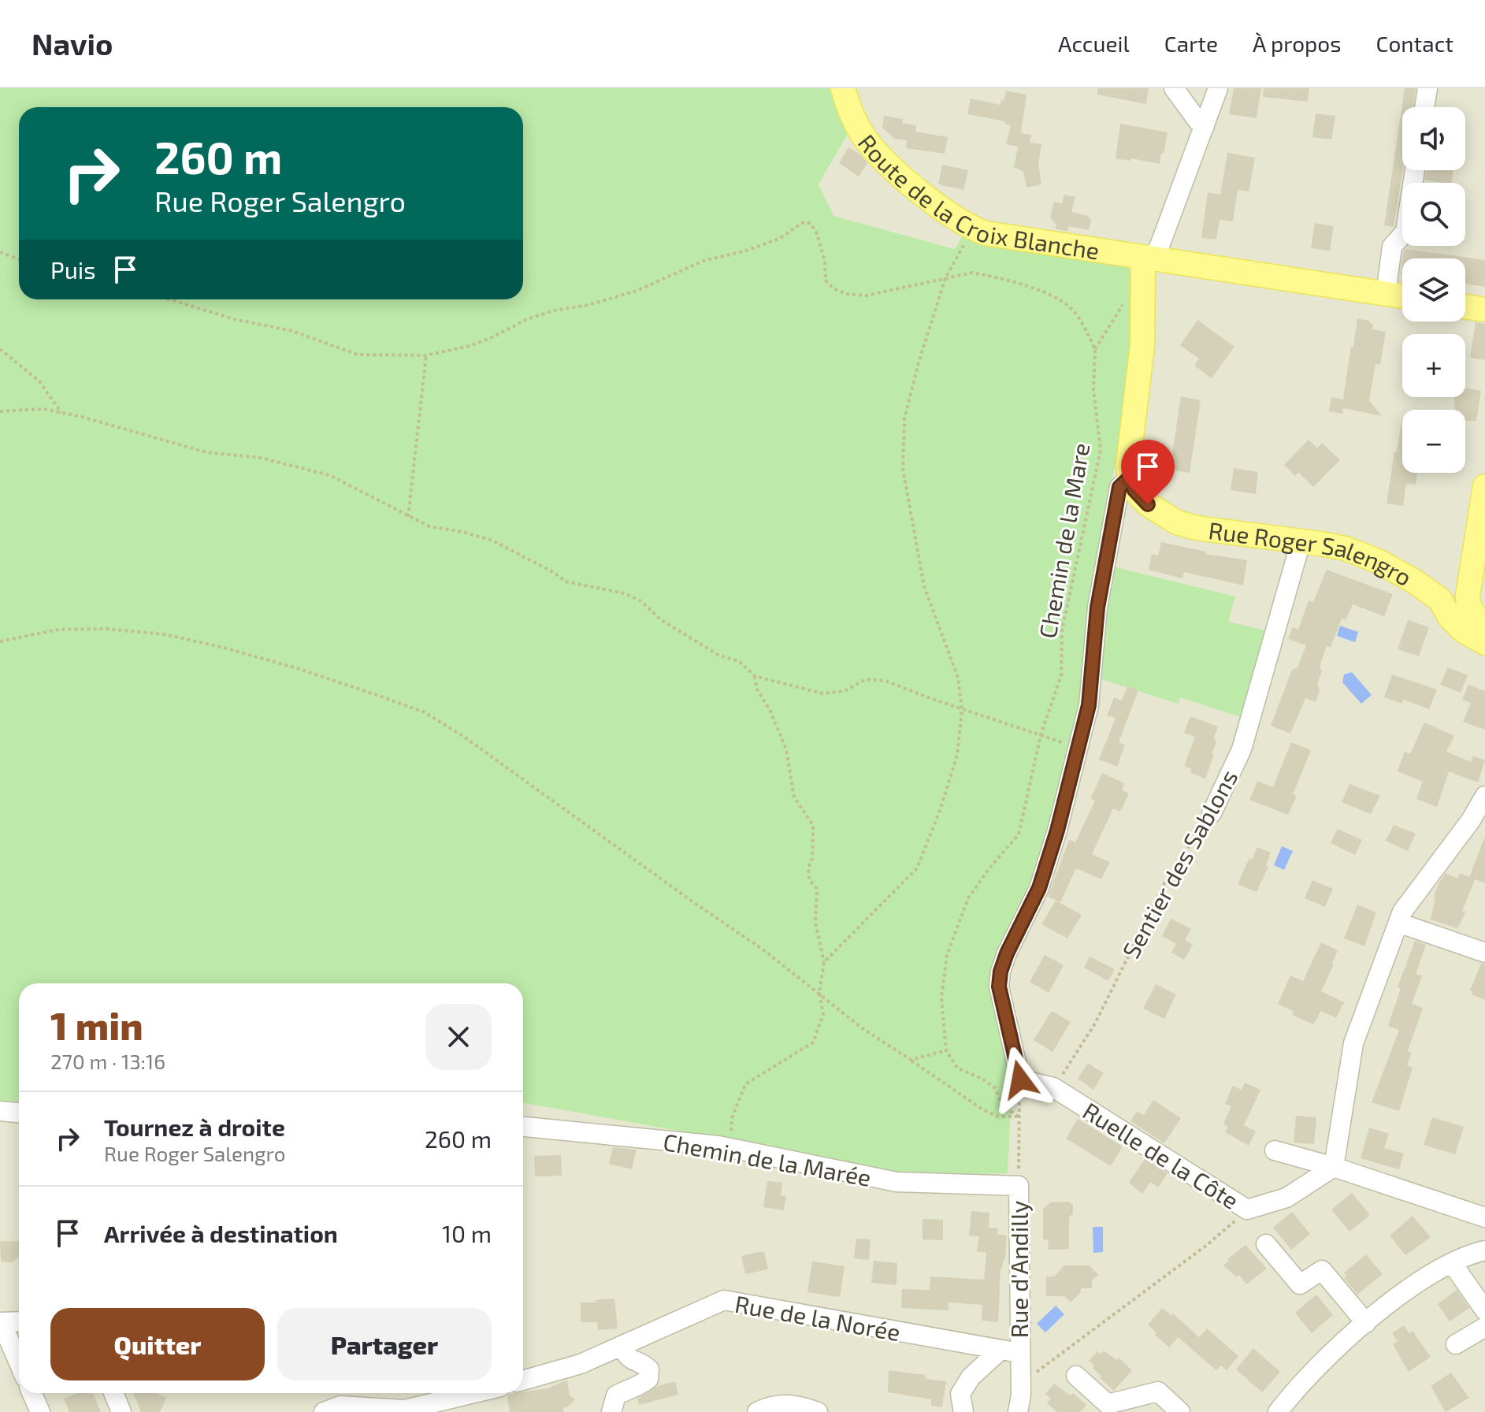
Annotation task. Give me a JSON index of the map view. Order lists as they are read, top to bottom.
{
  "streets": {
    "main road": ["Route de la Croix Blanche", "Rue Roger Salengro"],
    "street": [
      "Sentier des Sablons",
      "Ruelle de la Côte",
      "Chemin de la Marée",
      "Rue d'Andilly",
      "Rue de la Norée"
    ],
    "path": ["Chemin de la Mare"]
  },
  "crossings": [
    ["Rue Roger Salengro", "Sentier des Sablons"],
    ["Chemin de la Marée", "Rue d'Andilly"],
    ["Rue d'Andilly", "Rue de la Norée"]
  ],
  "page": {
    "header": "Navio",
    "nav": [
      "Accueil",
      "Carte",
      "À propos",
      "Contact"
    ],
    "map_buttons": ["+", "−"],
    "turn": ["260 m", "Rue Roger Salengro"],
    "then": "Puis",
    "heading": ["1 min", "270 m · 13:16"],
    "list": [
      {
        "name": "Tournez à droite",
        "note": "Rue Roger Salengro",
        "value": "260 m"
      },
      {
        "name": "Arrivée à destination",
        "value": "10 m"
      }
    ],
    "buttons": ["Quitter", "Partager"]
  }
}
